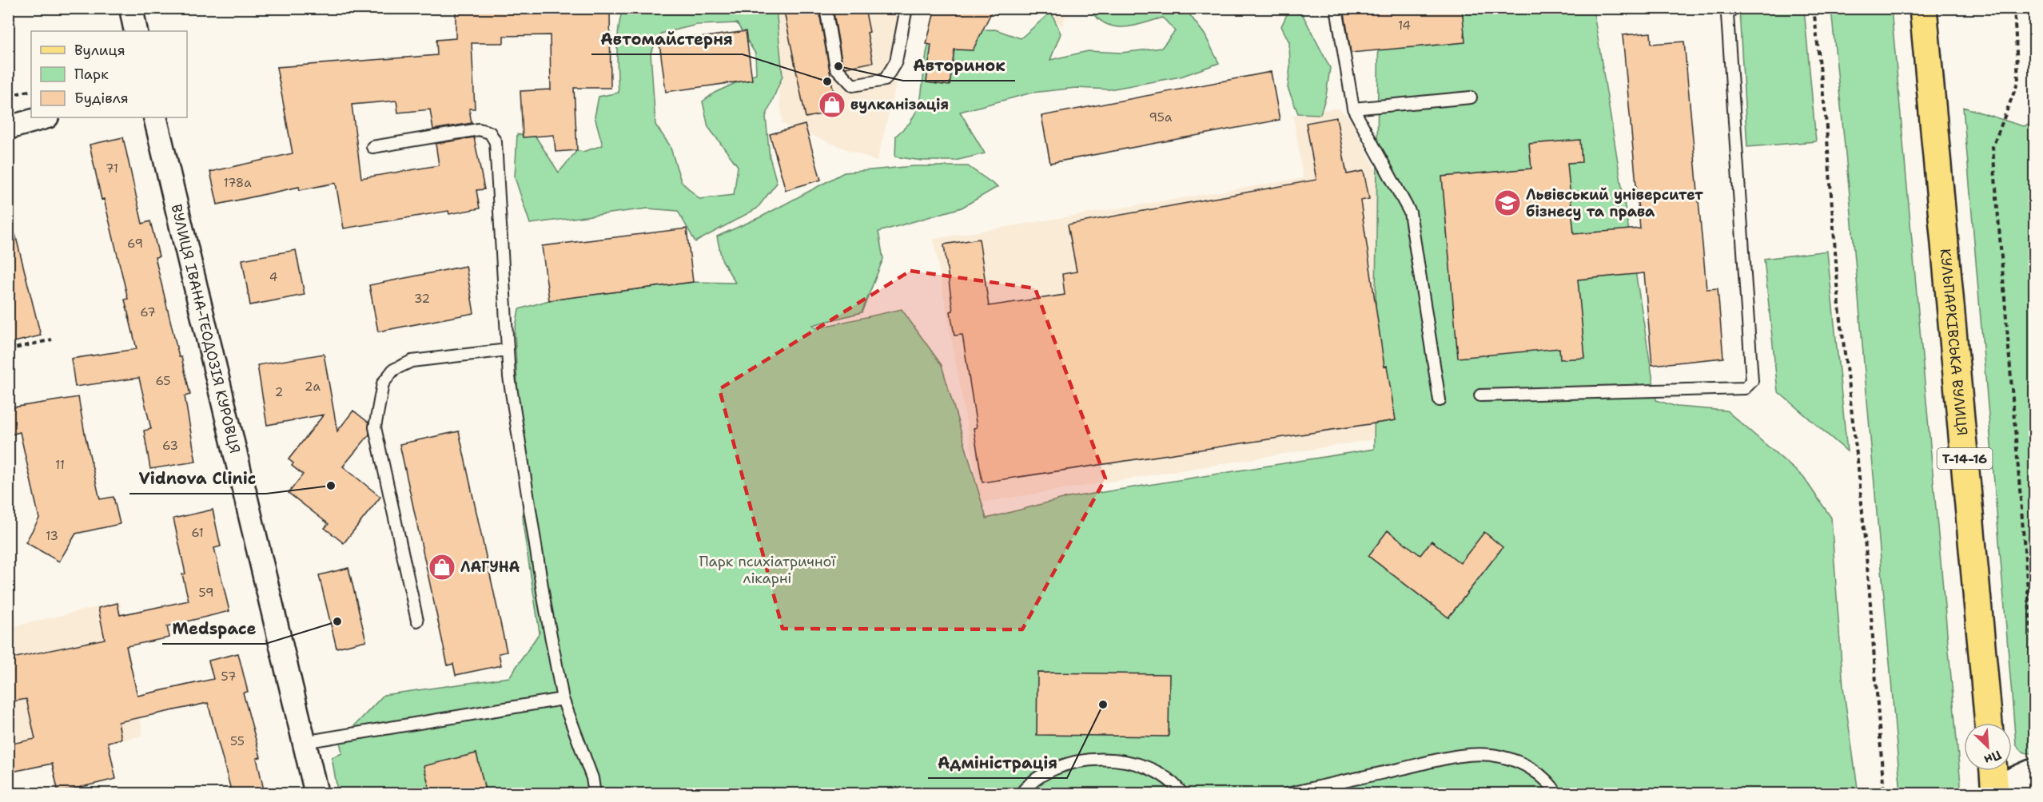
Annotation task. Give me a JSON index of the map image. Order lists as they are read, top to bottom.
{
  "streets": {
    "main road": ["КУЛЬПАРКІВСЬКА ВУЛИЦЯ", "Т-14-16"],
    "street": ["ВУЛИЦЯ ІВАНА-ТЕОДОЗІЯ КУРОВЦЯ"]
  },
  "parks": ["Парк психіатричної лікарні"],
  "places": {
    "other": [
      "Авторинок",
      "Автомайстерня",
      "Vidnova Clinic",
      "Medspace",
      "Адміністрація"
    ],
    "shop": ["вулканізація", "ЛАГУНА"],
    "school or university": ["Львівський університет бізнесу та права"]
  },
  "house_numbers": [
    "14",
    "95а",
    "71",
    "178а",
    "69",
    "4",
    "32",
    "67",
    "65",
    "2а",
    "2",
    "63",
    "11",
    "61",
    "13",
    "59",
    "57",
    "55"
  ],
  "legend": ["Вулиця", "Парк", "Будівля"],
  "north": "bottom right"
}
